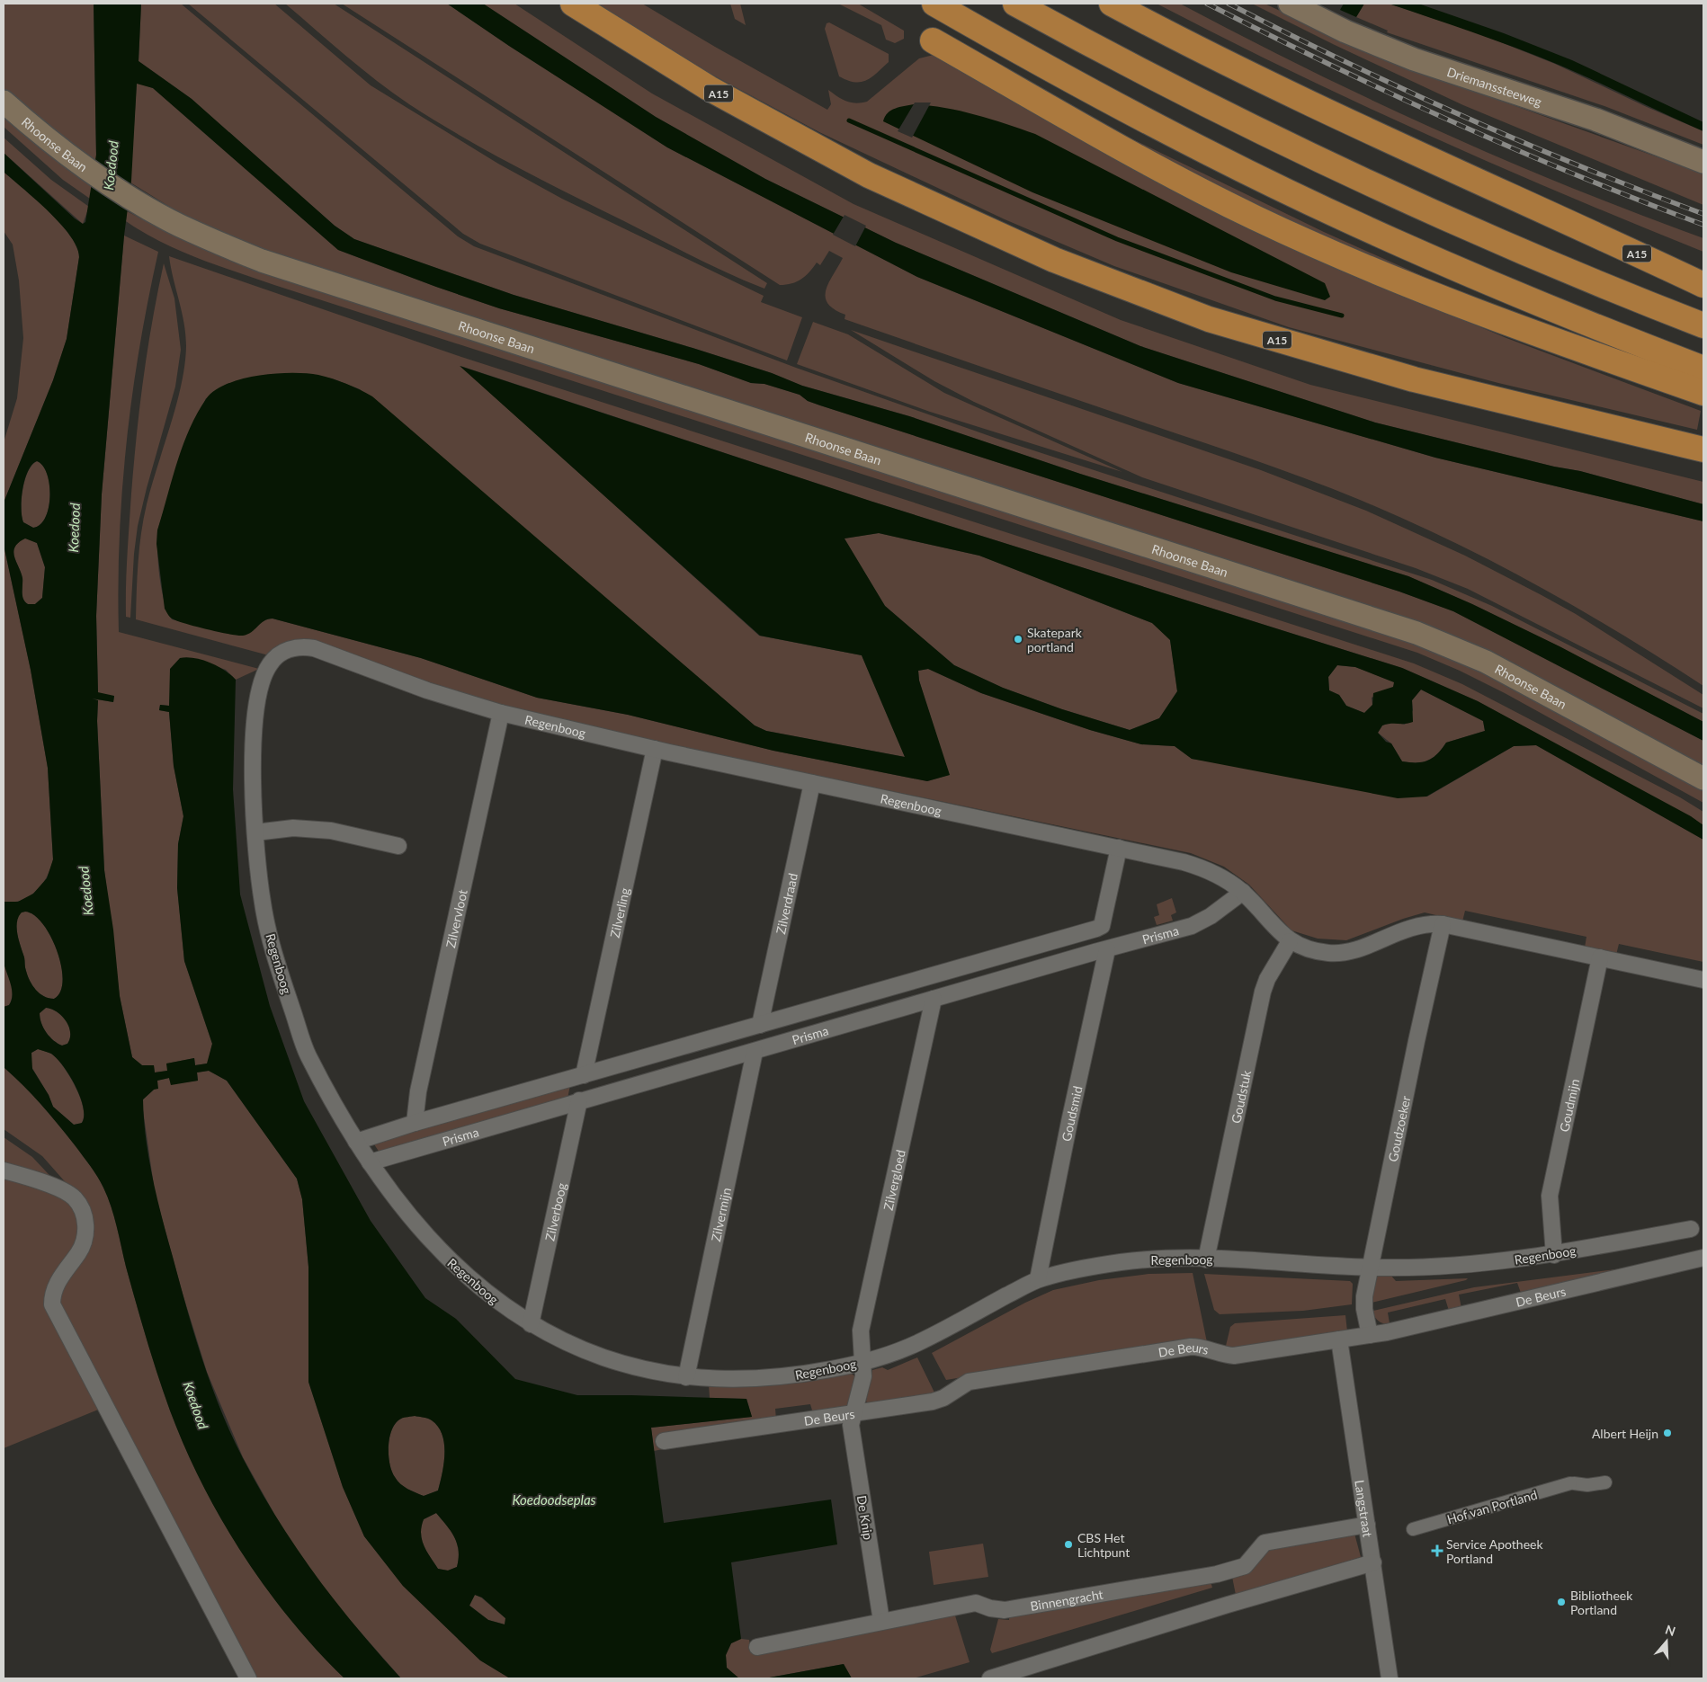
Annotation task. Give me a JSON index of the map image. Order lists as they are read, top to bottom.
{
  "streets": {
    "highway": ["A15"],
    "main road": ["Driemanssteeweg", "Rhoonse Baan"],
    "street": [
      "Regenboog",
      "Zilverdraad",
      "Zilverling",
      "Zilvervloot",
      "Prisma",
      "Goudstuk",
      "Goudmijn",
      "Goudsmid",
      "Goudzoeker",
      "Zilvergloed",
      "Zilverboog",
      "Zilvermijn",
      "De Beurs",
      "Hof van Portland",
      "Langstraat",
      "De Knip",
      "Binnengracht"
    ]
  },
  "crossings": [
    ["Regenboog", "Zilverdraad"],
    ["Regenboog", "Zilverling"],
    ["Regenboog", "Zilvervloot"],
    ["Regenboog", "Prisma"],
    ["Regenboog", "Goudstuk"],
    ["Regenboog", "Goudmijn"],
    ["Regenboog", "Goudsmid"],
    ["Regenboog", "Goudzoeker"],
    ["Regenboog", "Zilvergloed"],
    ["Regenboog", "Zilverboog"],
    ["Regenboog", "Zilvermijn"],
    ["Zilverdraad", "Prisma"],
    ["Zilverling", "Prisma"],
    ["Zilvervloot", "Prisma"],
    ["Prisma", "Goudsmid"],
    ["Prisma", "Zilvergloed"],
    ["Prisma", "Zilverboog"],
    ["Prisma", "Zilvermijn"],
    ["Goudzoeker", "De Beurs"],
    ["Zilvergloed", "De Beurs"],
    ["Zilvergloed", "De Knip"],
    ["De Beurs", "Langstraat"],
    ["De Beurs", "De Knip"],
    ["Langstraat", "Binnengracht"],
    ["De Knip", "Binnengracht"]
  ],
  "water": ["Koedood", "Koedoodseplas"],
  "places": {
    "other": [
      "Skatepark portland",
      "Albert Heijn",
      "CBS Het Lichtpunt",
      "Bibliotheek Portland"
    ],
    "health": ["Service Apotheek Portland"]
  },
  "north": "top"
}
